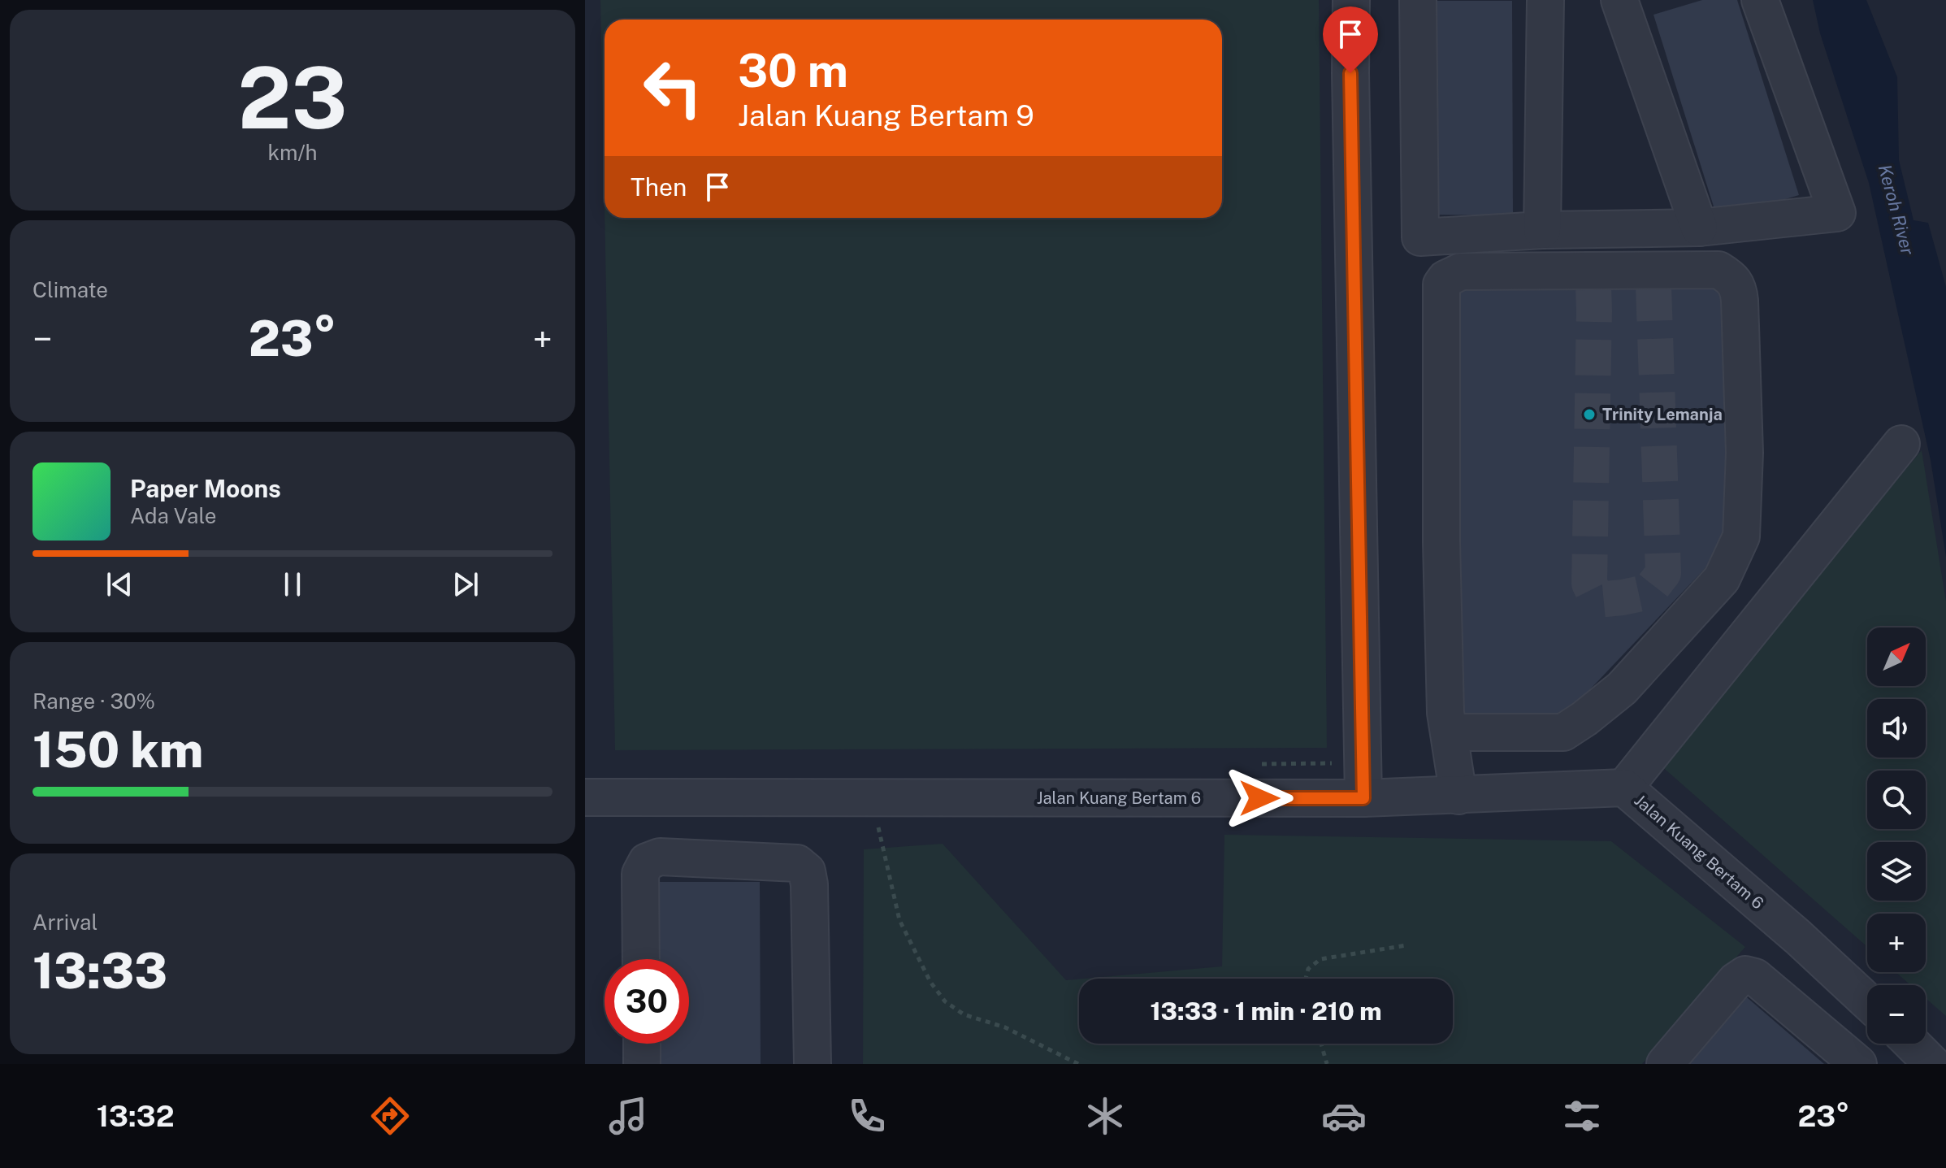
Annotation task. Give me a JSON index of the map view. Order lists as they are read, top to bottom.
{
  "streets": {
    "street": ["Jalan Kuang Bertam 6"]
  },
  "water": ["Keroh River"],
  "places": ["Trinity Lemanja"],
  "north": "top right",
  "page": {
    "tile": [
      ["23", "km/h"],
      "Climate",
      ["Range · 30%", "150 km"],
      ["Arrival", "13:33"]
    ],
    "turn": ["30 m", "Jalan Kuang Bertam 9"],
    "then": "Then",
    "heat": ["−", "23°", "+"],
    "song": ["Paper Moons", "Ada Vale"],
    "map_buttons": ["+", "−"],
    "limit": "30",
    "trip": "13:33 · 1 min · 210 m",
    "tabs": ["13:32", "23°"]
  }
}
